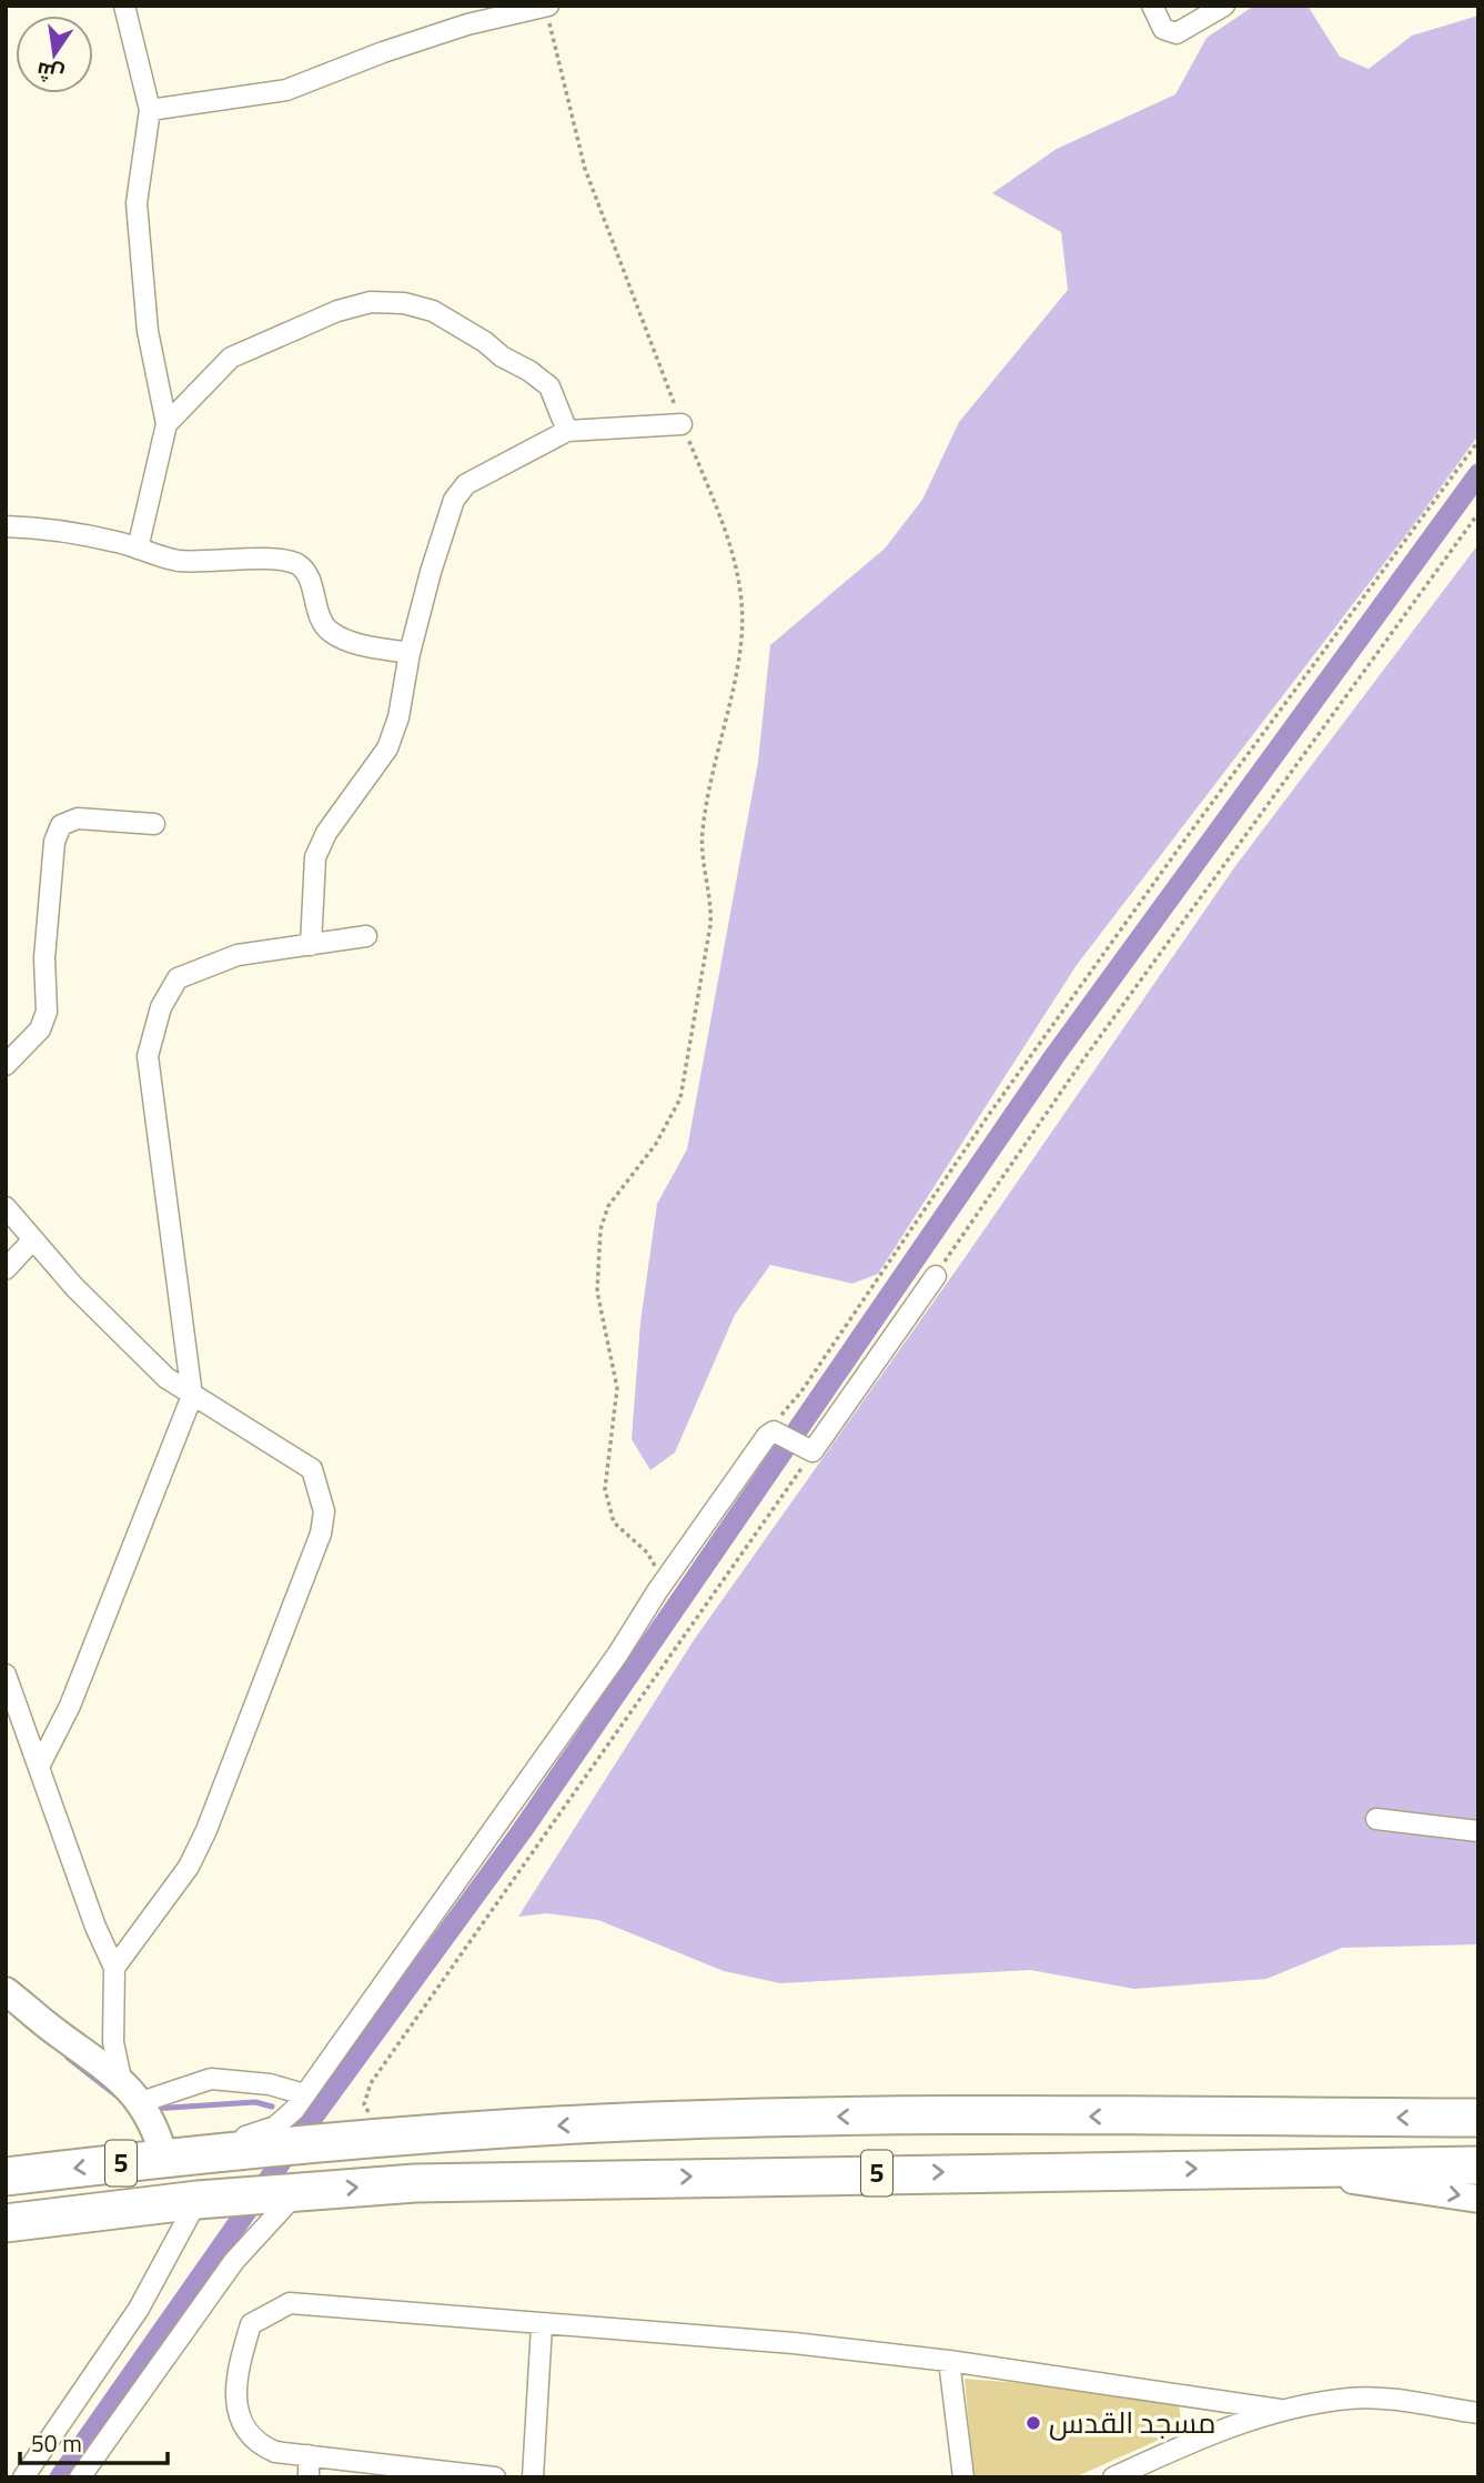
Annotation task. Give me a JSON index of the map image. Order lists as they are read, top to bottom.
{
  "streets": {
    "highway": ["5"]
  },
  "places": ["مسجد القدس"],
  "scale_bar": "50 m",
  "north": "bottom"
}
